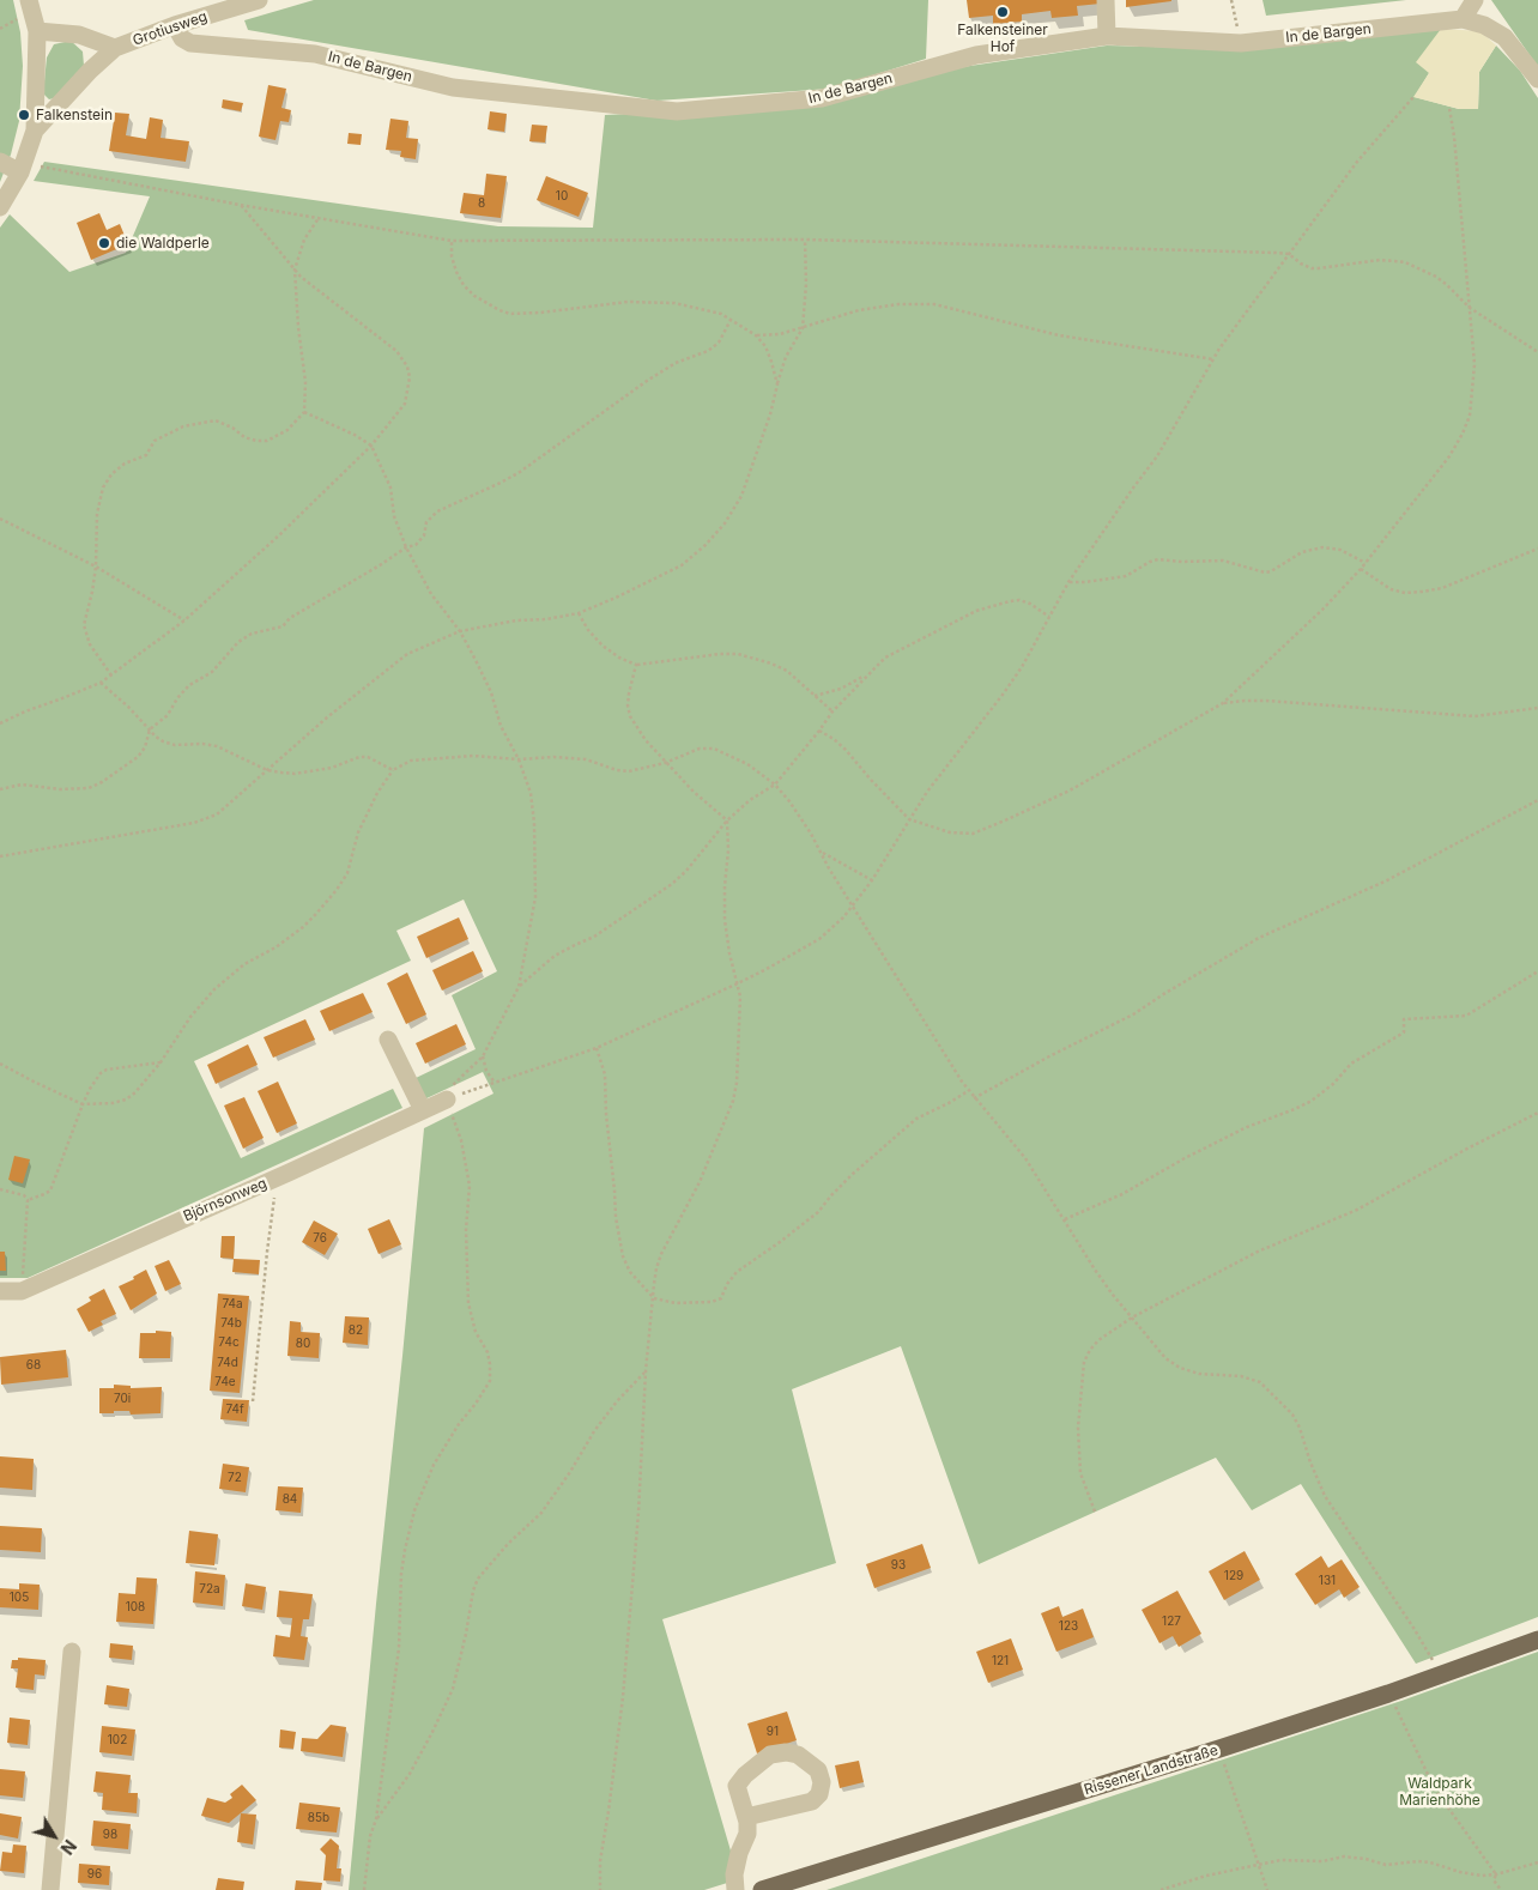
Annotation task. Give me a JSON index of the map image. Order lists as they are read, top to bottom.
{
  "streets": {
    "main road": ["Rissener Landstraße"],
    "street": ["Grotiusweg", "In de Bargen", "Björnsonweg"]
  },
  "crossings": [
    ["Grotiusweg", "In de Bargen"]
  ],
  "parks": ["Waldpark Marienhöhe"],
  "places": ["Falkensteiner Hof", "Falkenstein", "die Waldperle"],
  "house_numbers": [
    "10",
    "8",
    "76",
    "74a",
    "74b",
    "82",
    "74c",
    "80",
    "74d",
    "68",
    "74e",
    "70i",
    "74f",
    "72",
    "84",
    "93",
    "129",
    "131",
    "72a",
    "105",
    "108",
    "127",
    "123",
    "121",
    "91",
    "102",
    "85b",
    "98",
    "96"
  ],
  "north": "bottom right"
}
